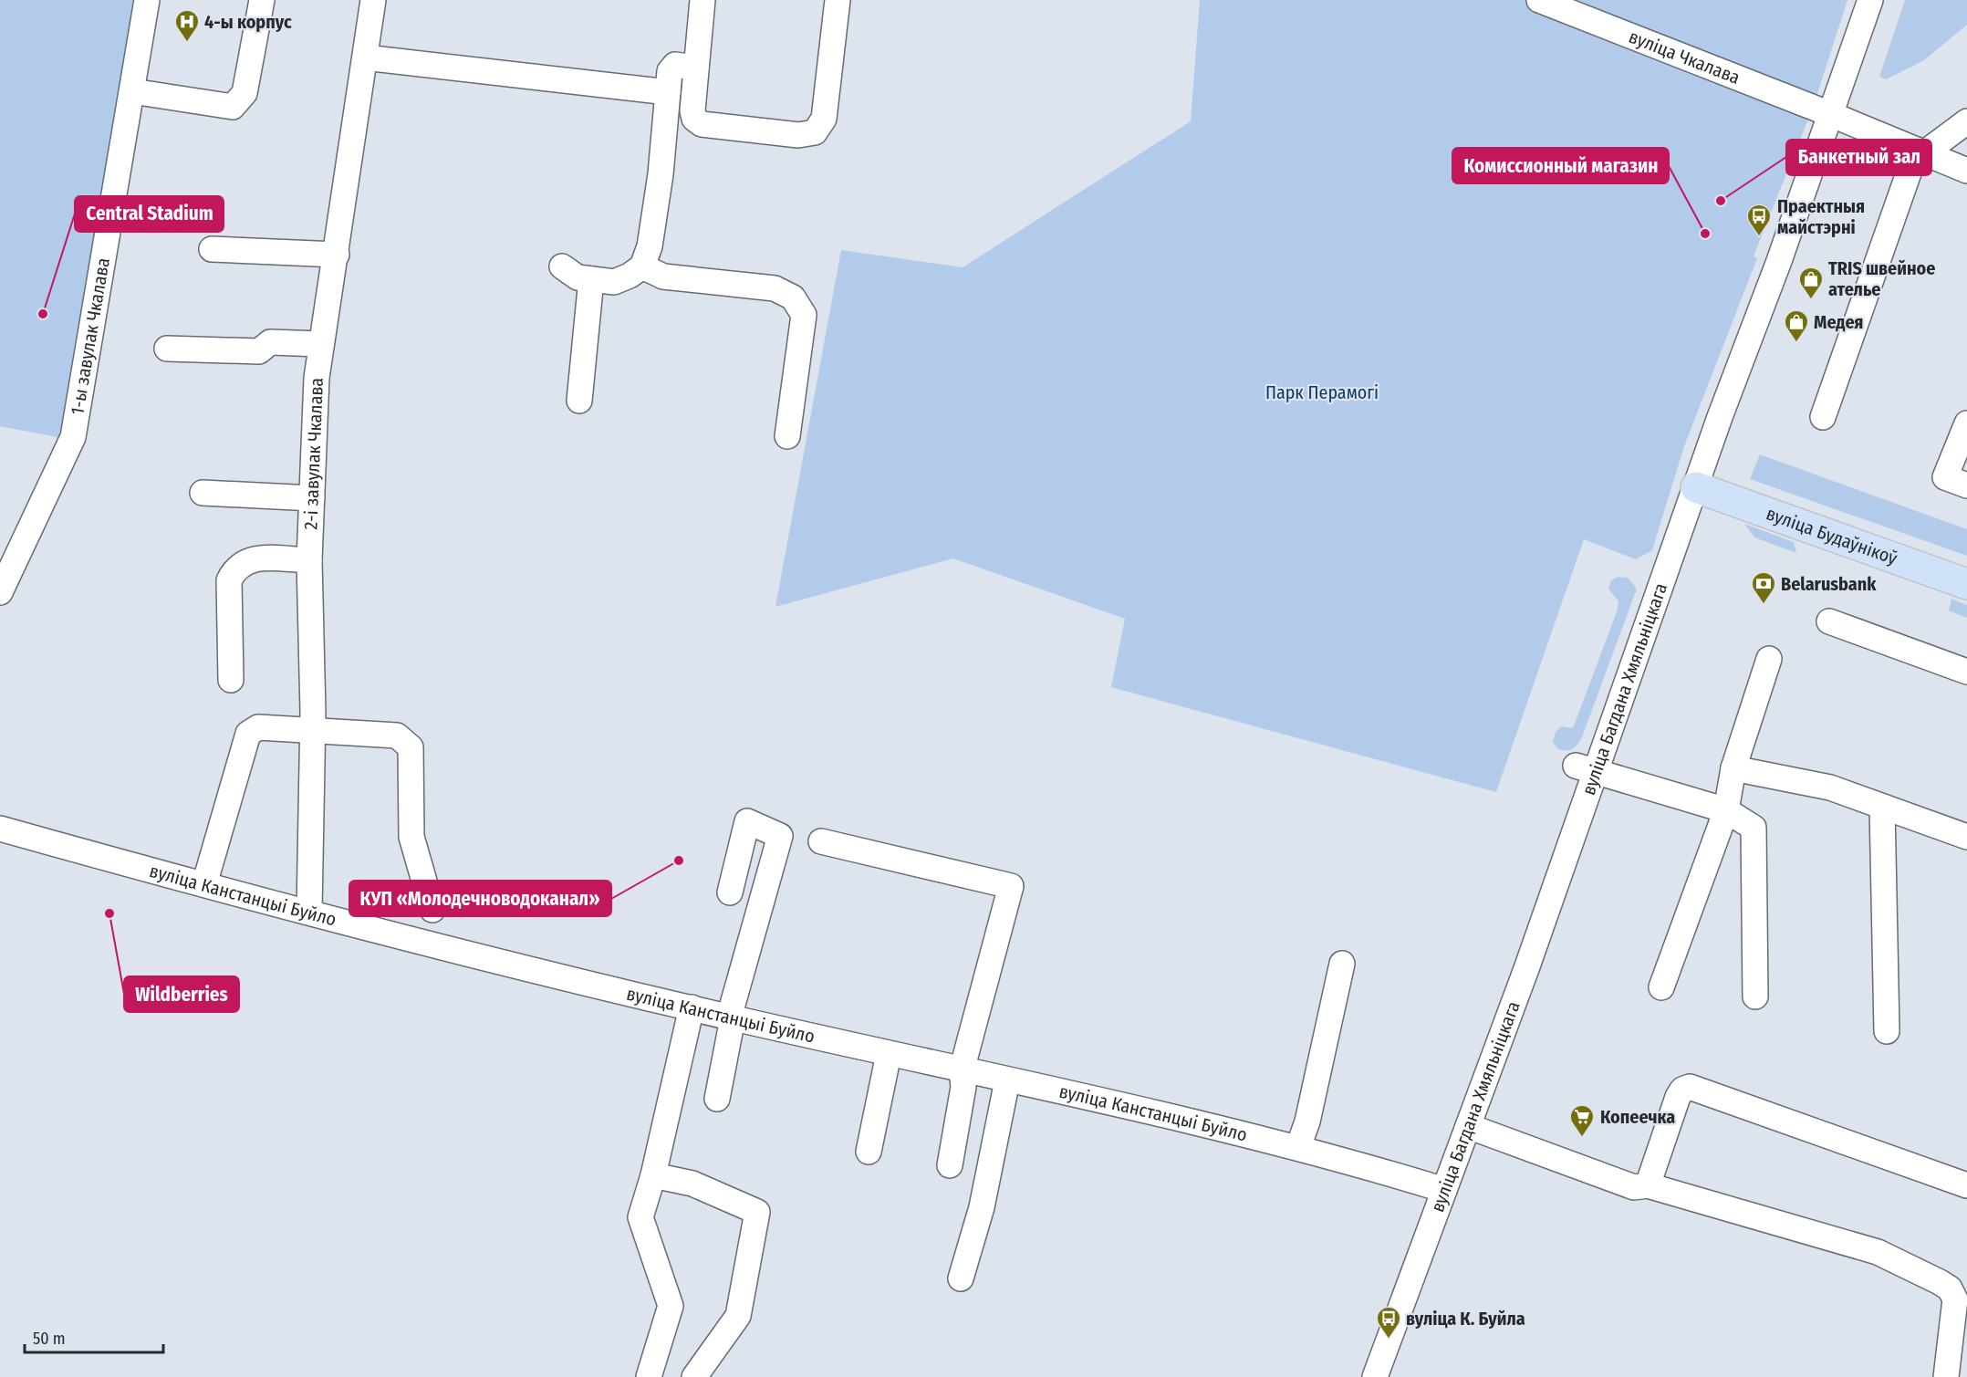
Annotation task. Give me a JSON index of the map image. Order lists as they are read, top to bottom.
{
  "streets": {
    "main road": ["вуліца Будаўнікоў"],
    "street": [
      "вуліца Чкалава",
      "1-ы завулак Чкалава",
      "2-і завулак Чкалава",
      "вуліца Багдана Хмяльніцкага",
      "вуліца Канстанцыі Буйло"
    ]
  },
  "crossings": [
    ["вуліца Чкалава", "вуліца Багдана Хмяльніцкага"],
    ["2-і завулак Чкалава", "вуліца Канстанцыі Буйло"],
    ["вуліца Будаўнікоў", "вуліца Багдана Хмяльніцкага"],
    ["вуліца Багдана Хмяльніцкага", "вуліца Канстанцыі Буйло"]
  ],
  "parks": ["Парк Перамогі"],
  "places": {
    "hospital": ["4-ы корпус"],
    "other": [
      "Банкетный зал",
      "Комиссионный магазин",
      "Central Stadium",
      "КУП «Молодечноводоканал»",
      "Wildberries"
    ],
    "bus stop": ["Праектныя майстэрні", "вуліца К. Буйла"],
    "shop": ["TRIS швейное ателье", "Медея"],
    "bank": ["Belarusbank"],
    "supermarket": ["Копеечка"]
  },
  "scale_bar": "50 m"
}
